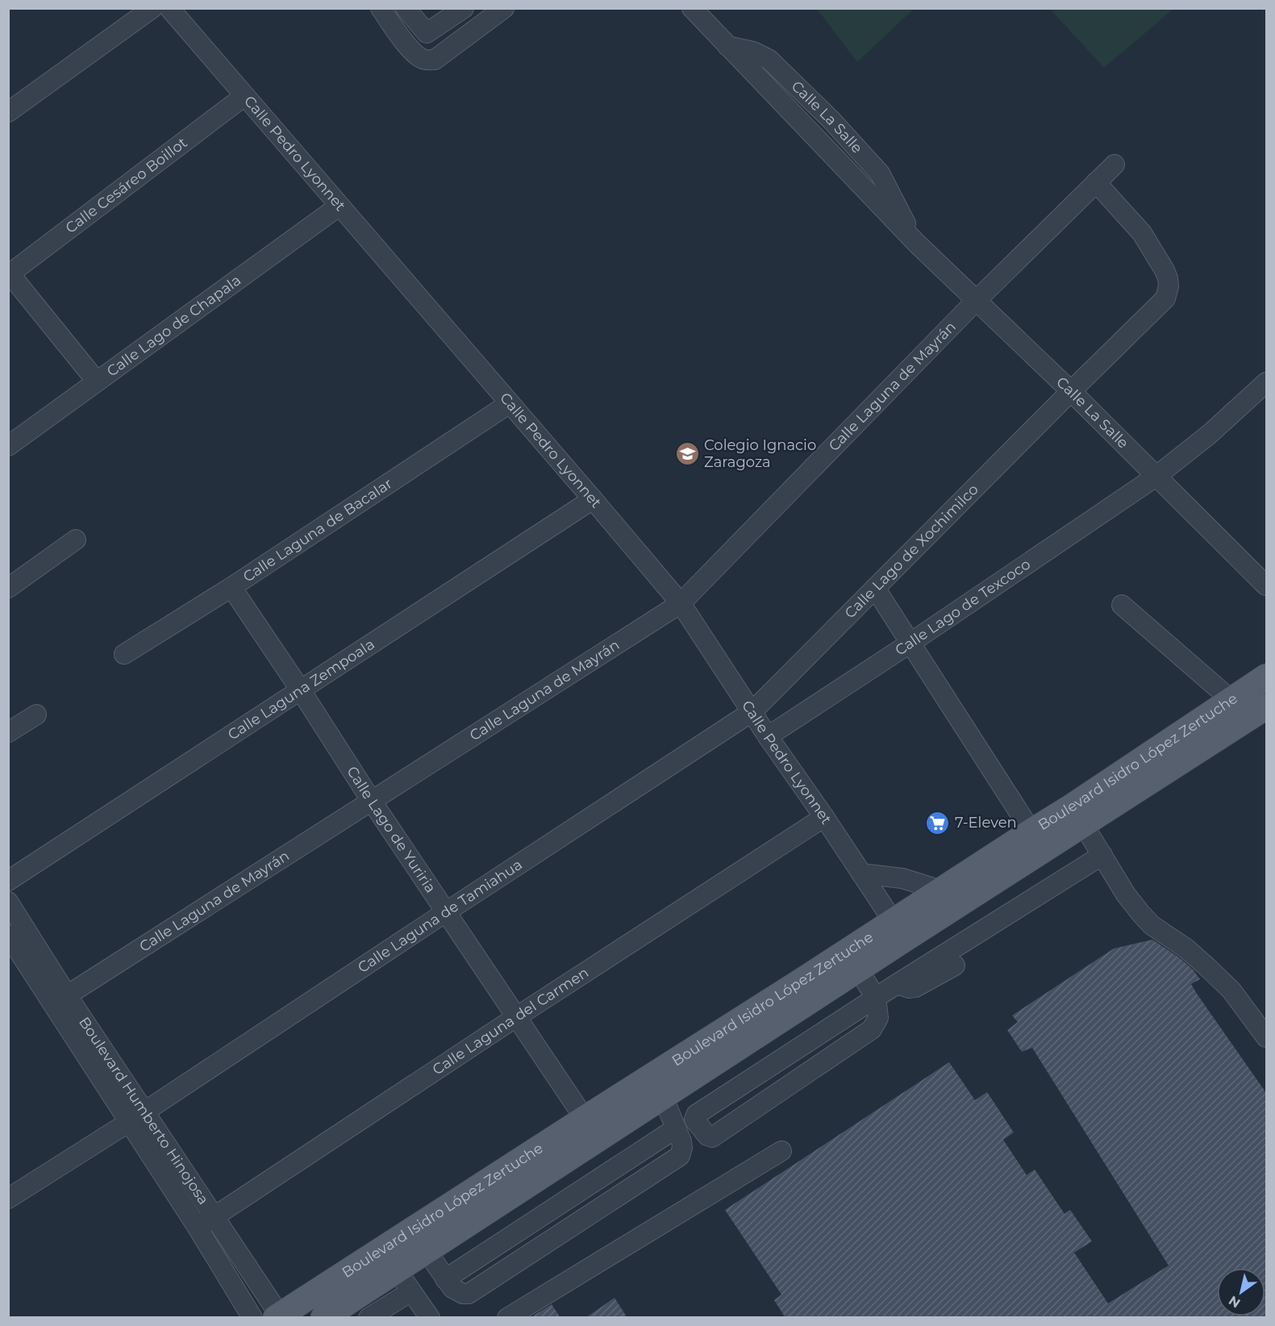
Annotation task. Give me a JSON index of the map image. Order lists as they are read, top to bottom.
{
  "streets": {
    "main road": ["Boulevard Isidro López Zertuche"],
    "street": [
      "Calle La Salle",
      "Calle Pedro Lyonnet",
      "Calle Cesáreo Boillot",
      "Calle Lago de Chapala",
      "Calle Laguna de Mayrán",
      "Calle Laguna de Bacalar",
      "Calle Lago de Xochimilco",
      "Calle Lago de Texcoco",
      "Calle Laguna Zempoala",
      "Calle Lago de Yuriria",
      "Calle Laguna de Tamiahua",
      "Calle Laguna del Carmen",
      "Boulevard Humberto Hinojosa"
    ]
  },
  "crossings": [
    ["Calle La Salle", "Calle Laguna de Mayrán"],
    ["Calle La Salle", "Calle Lago de Xochimilco"],
    ["Calle La Salle", "Calle Lago de Texcoco"],
    ["Calle Pedro Lyonnet", "Calle Cesáreo Boillot"],
    ["Calle Pedro Lyonnet", "Calle Lago de Chapala"],
    ["Calle Pedro Lyonnet", "Calle Laguna de Mayrán"],
    ["Calle Pedro Lyonnet", "Calle Laguna de Bacalar"],
    ["Calle Pedro Lyonnet", "Calle Lago de Xochimilco"],
    ["Calle Pedro Lyonnet", "Calle Lago de Texcoco"],
    ["Calle Pedro Lyonnet", "Calle Laguna Zempoala"],
    ["Calle Pedro Lyonnet", "Boulevard Isidro López Zertuche"],
    ["Calle Pedro Lyonnet", "Calle Laguna de Tamiahua"],
    ["Calle Pedro Lyonnet", "Calle Laguna del Carmen"],
    ["Calle Laguna de Mayrán", "Calle Lago de Xochimilco"],
    ["Calle Laguna de Mayrán", "Calle Lago de Yuriria"],
    ["Calle Laguna de Mayrán", "Boulevard Humberto Hinojosa"],
    ["Calle Laguna de Bacalar", "Calle Lago de Yuriria"],
    ["Calle Lago de Xochimilco", "Calle Laguna de Tamiahua"],
    ["Calle Laguna Zempoala", "Calle Lago de Yuriria"],
    ["Boulevard Isidro López Zertuche", "Calle Lago de Yuriria"],
    ["Boulevard Isidro López Zertuche", "Boulevard Humberto Hinojosa"],
    ["Calle Lago de Yuriria", "Calle Laguna de Tamiahua"],
    ["Calle Lago de Yuriria", "Calle Laguna del Carmen"],
    ["Calle Laguna de Tamiahua", "Boulevard Humberto Hinojosa"],
    ["Calle Laguna del Carmen", "Boulevard Humberto Hinojosa"]
  ],
  "places": {
    "school or university": ["Colegio Ignacio Zaragoza"],
    "supermarket": ["7-Eleven"]
  },
  "north": "bottom left"
}
